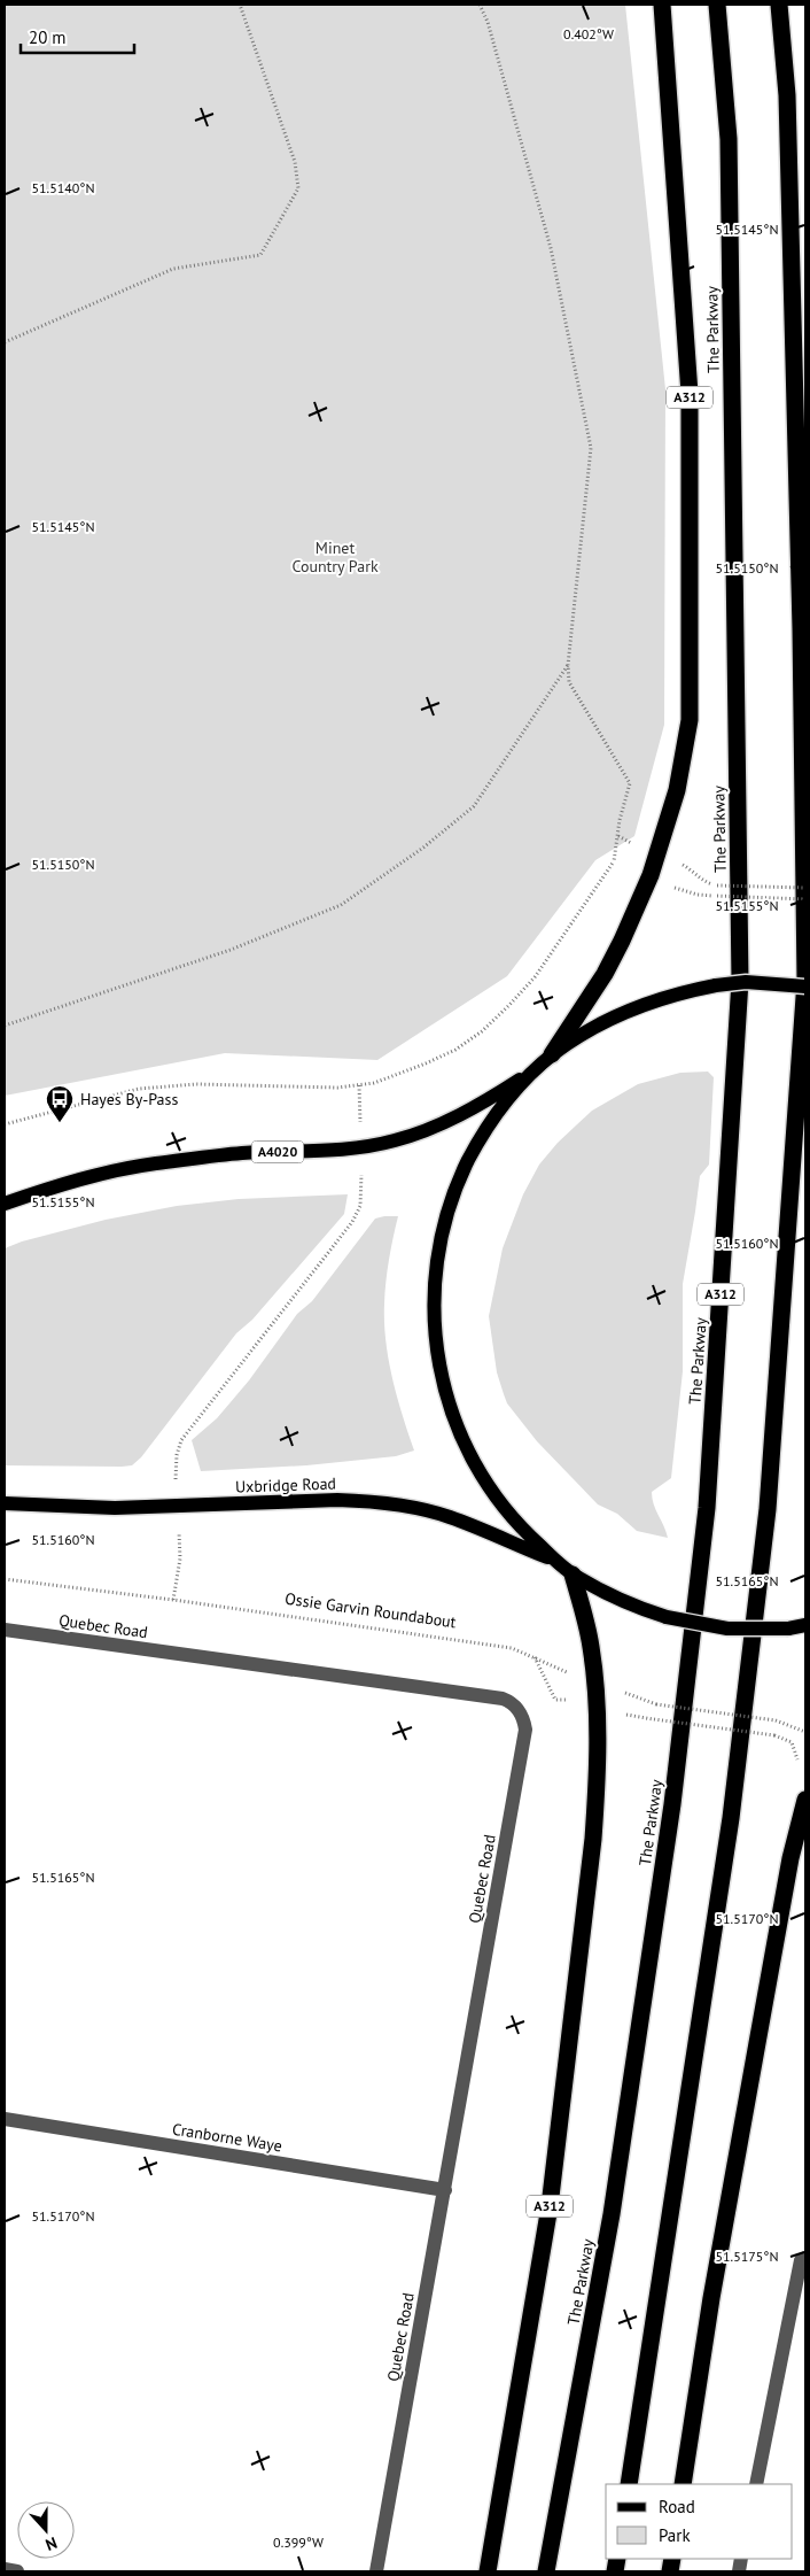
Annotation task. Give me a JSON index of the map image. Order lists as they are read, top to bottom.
{
  "streets": {
    "highway": ["The Parkway", "A312"],
    "main road": ["A4020", "Uxbridge Road"],
    "street": ["Quebec Road", "Cranborne Waye"],
    "path": ["Ossie Garvin Roundabout"]
  },
  "crossings": [
    ["Quebec Road", "Cranborne Waye"]
  ],
  "parks": ["Minet Country Park"],
  "places": {
    "bus stop": ["Hayes By-Pass"]
  },
  "legend": ["Road", "Park"],
  "scale_bar": "20 m",
  "north": "bottom",
  "coordinates": [
    "0.402°W",
    "51.5140°N",
    "51.5145°N",
    "51.5150°N",
    "51.5155°N",
    "51.5160°N",
    "51.5165°N",
    "51.5170°N",
    "51.5175°N",
    "0.399°W"
  ]
}
